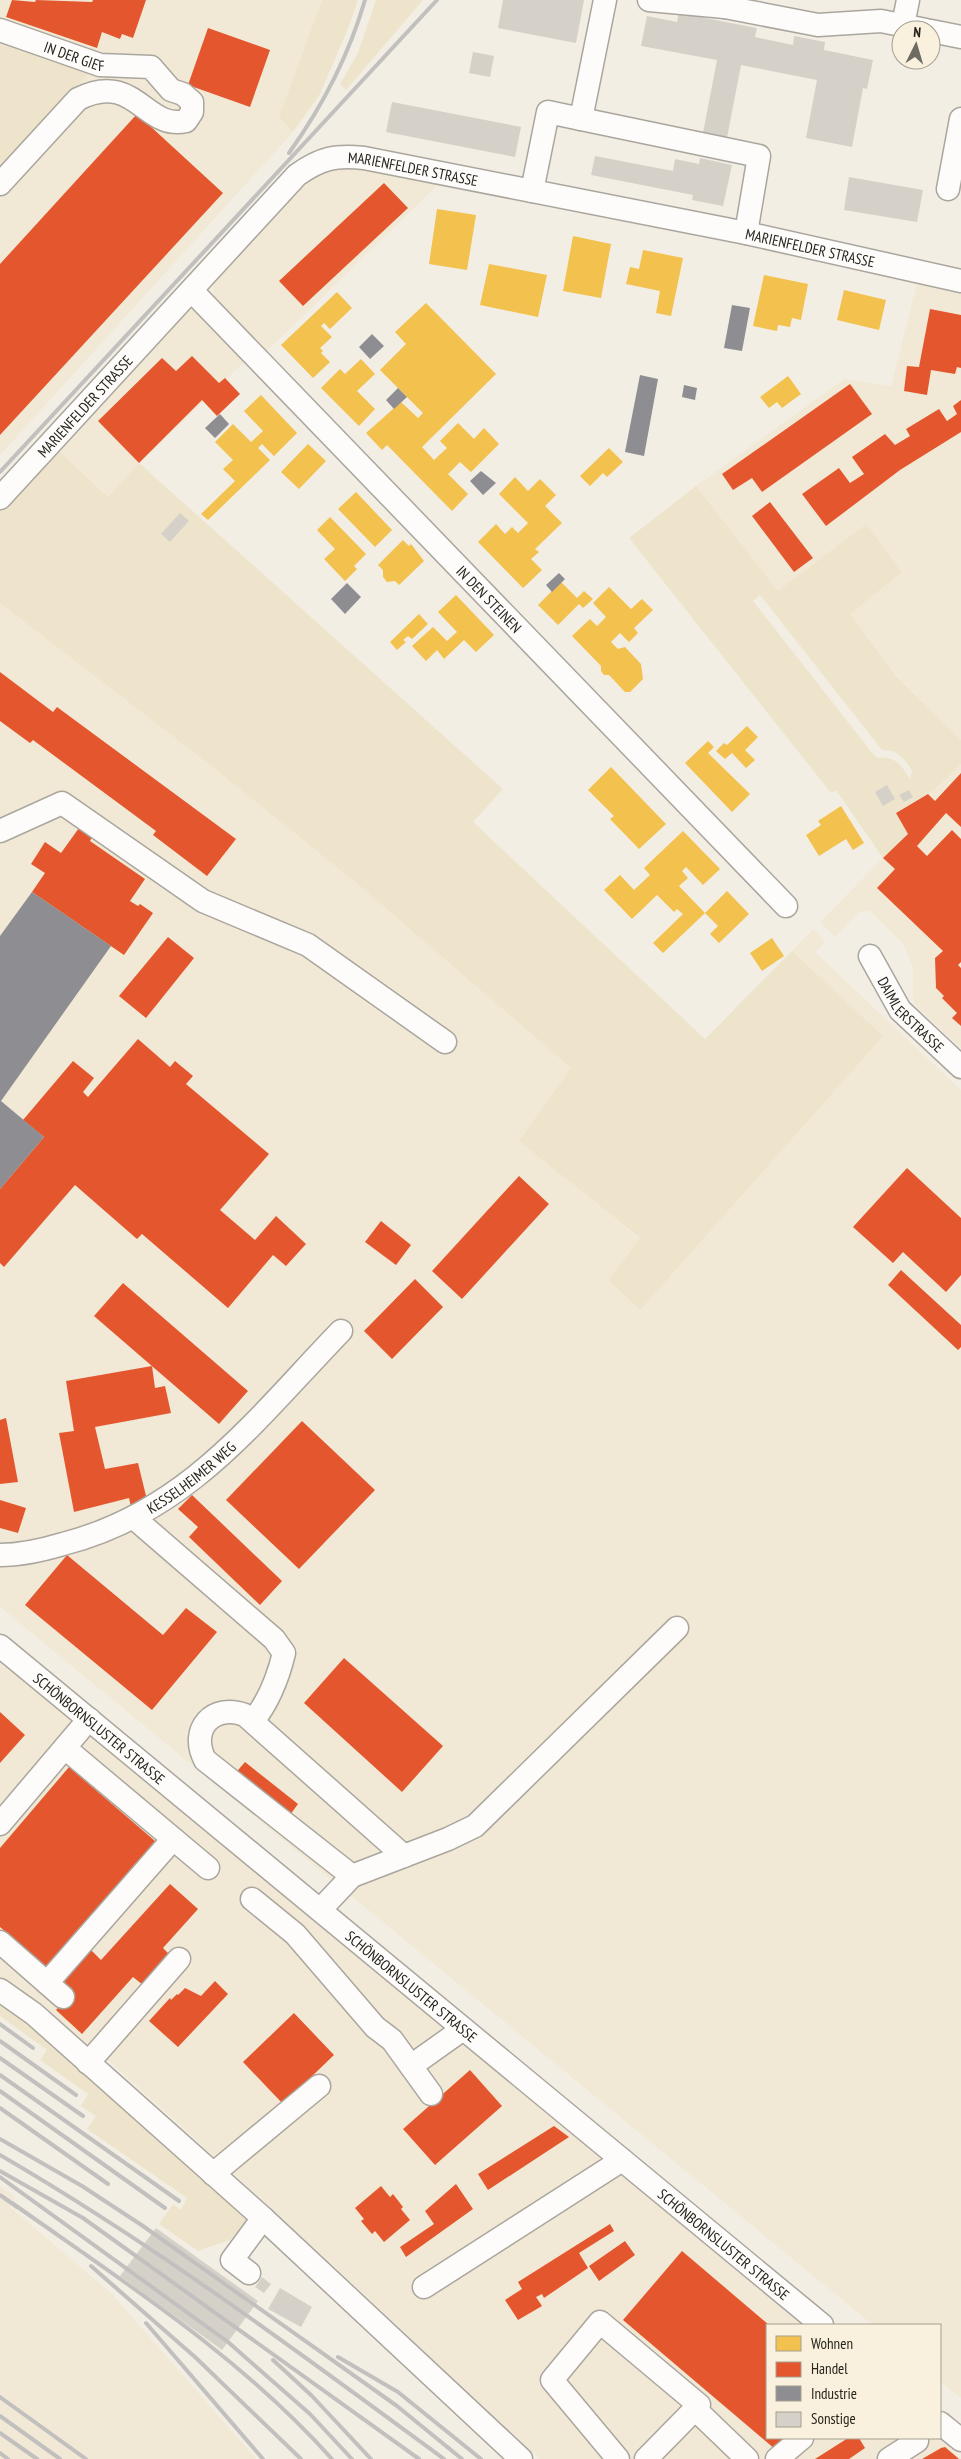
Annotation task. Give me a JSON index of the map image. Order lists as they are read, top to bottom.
{
  "streets": {
    "street": [
      "IN DER GIEF",
      "MARIENFELDER STRASSE",
      "IN DEN STEINEN",
      "DAIMLERSTRASSE",
      "KESSELHEIMER WEG",
      "SCHÖNBORNSLUSTER STRASSE"
    ]
  },
  "crossings": [
    ["MARIENFELDER STRASSE", "IN DEN STEINEN"]
  ],
  "legend": [
    "Wohnen",
    "Handel",
    "Industrie",
    "Sonstige"
  ],
  "north": "top"
}
